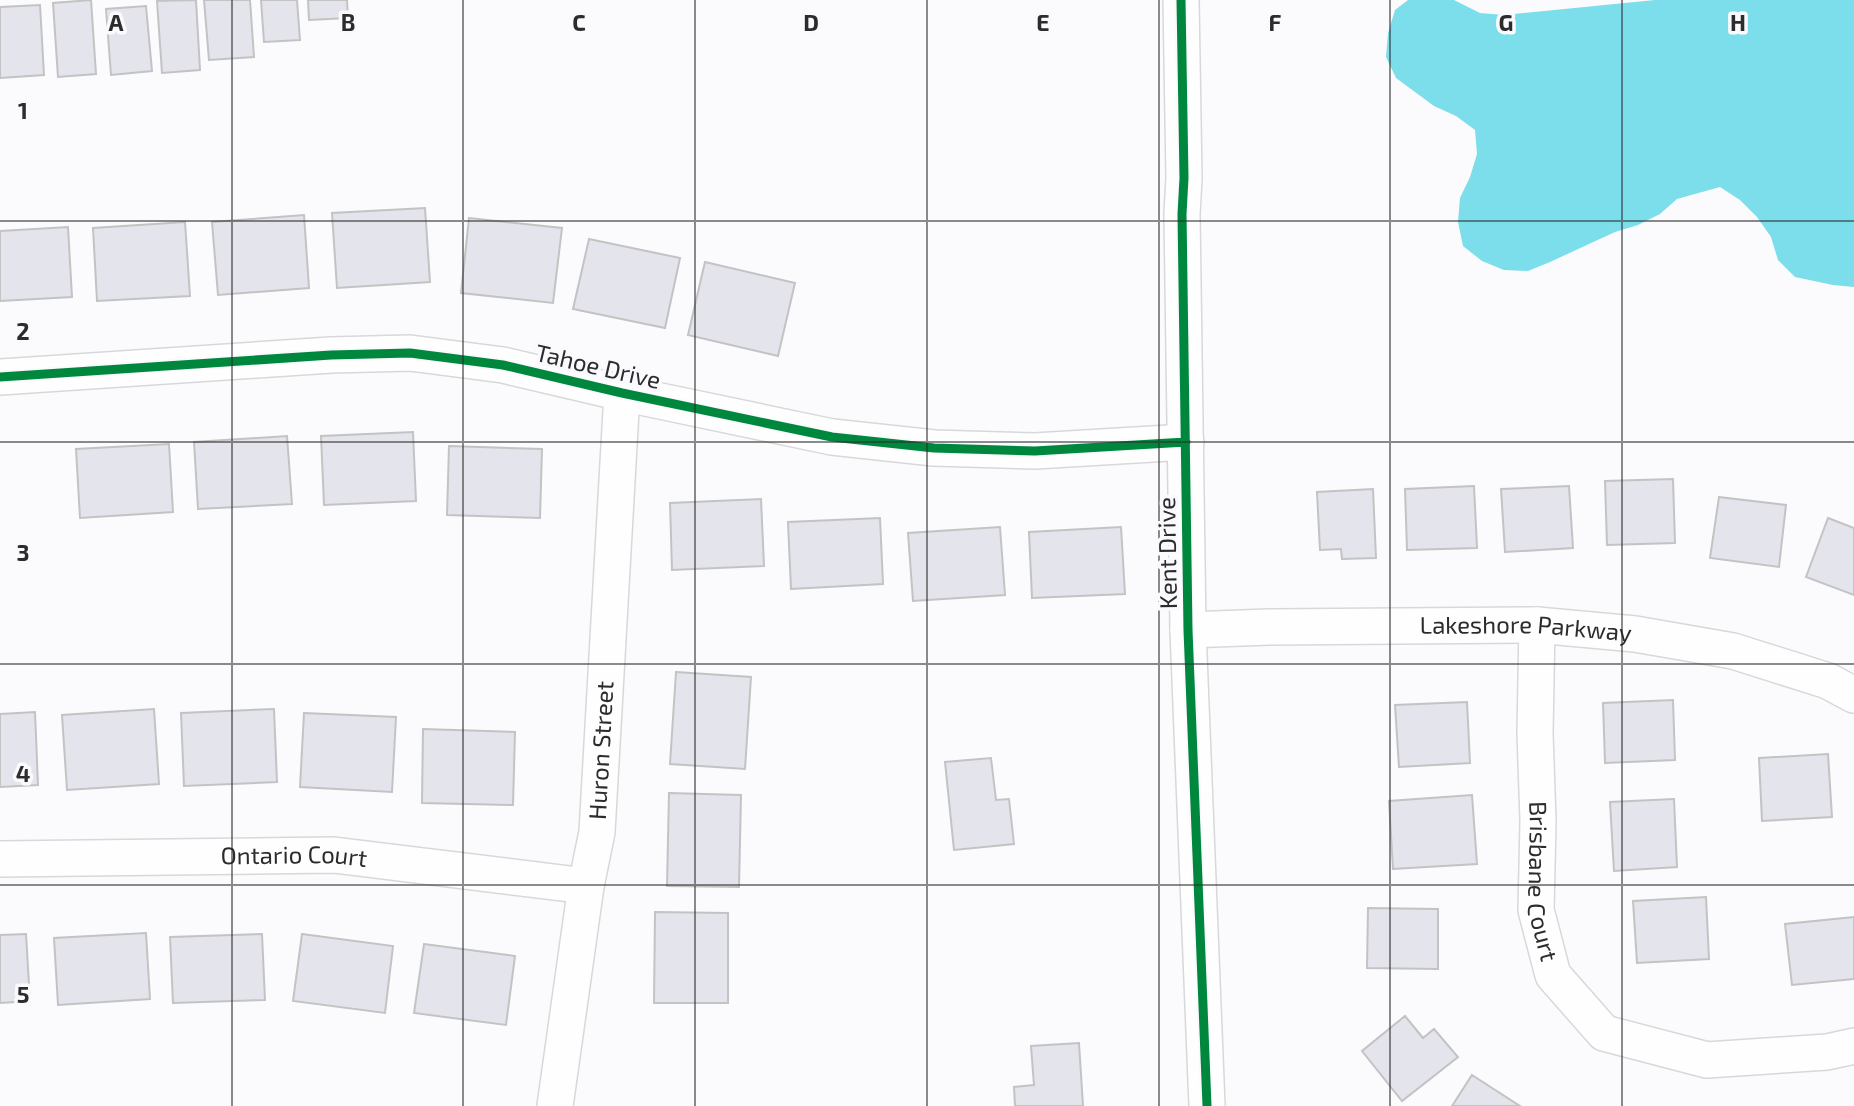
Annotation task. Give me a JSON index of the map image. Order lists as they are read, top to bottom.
{
  "streets": {
    "street": [
      "Tahoe Drive",
      "Kent Drive",
      "Lakeshore Parkway",
      "Huron Street",
      "Ontario Court",
      "Brisbane Court"
    ]
  },
  "crossings": [
    ["Tahoe Drive", "Kent Drive"],
    ["Tahoe Drive", "Huron Street"],
    ["Kent Drive", "Lakeshore Parkway"],
    ["Lakeshore Parkway", "Brisbane Court"],
    ["Huron Street", "Ontario Court"]
  ],
  "grid": {
    "columns": [
      "A",
      "B",
      "C",
      "D",
      "E",
      "F",
      "G",
      "H"
    ],
    "rows": [
      "1",
      "2",
      "3",
      "4",
      "5"
    ]
  }
}
